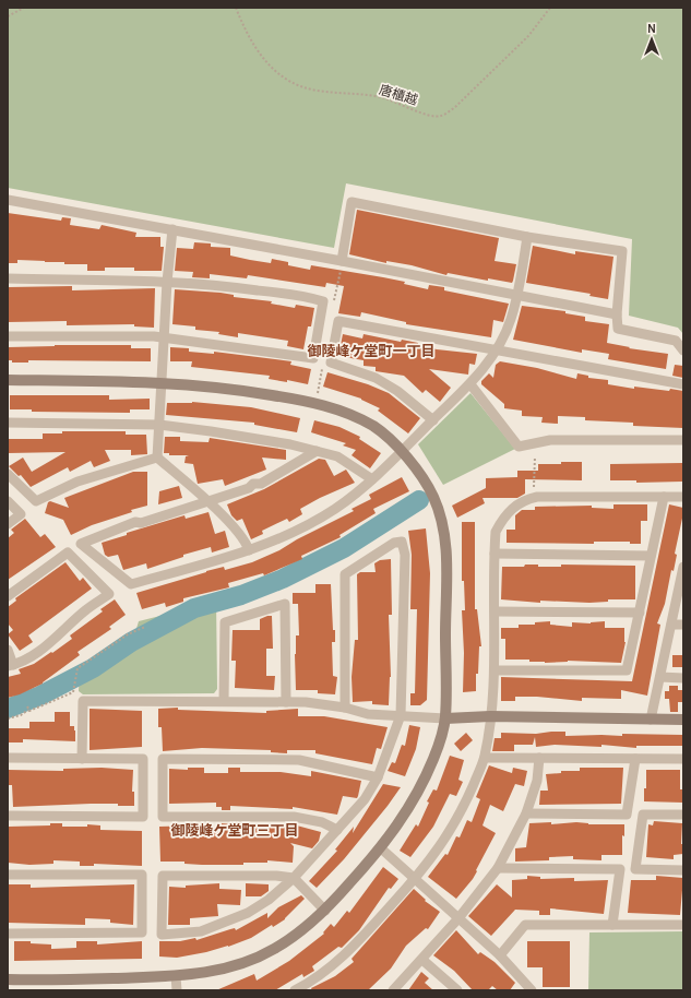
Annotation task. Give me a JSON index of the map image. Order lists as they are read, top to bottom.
{
  "streets": {
    "path": ["唐櫃越"]
  },
  "districts": ["御陵峰ケ堂町一丁目", "御陵峰ケ堂町三丁目"],
  "north": "top"
}
